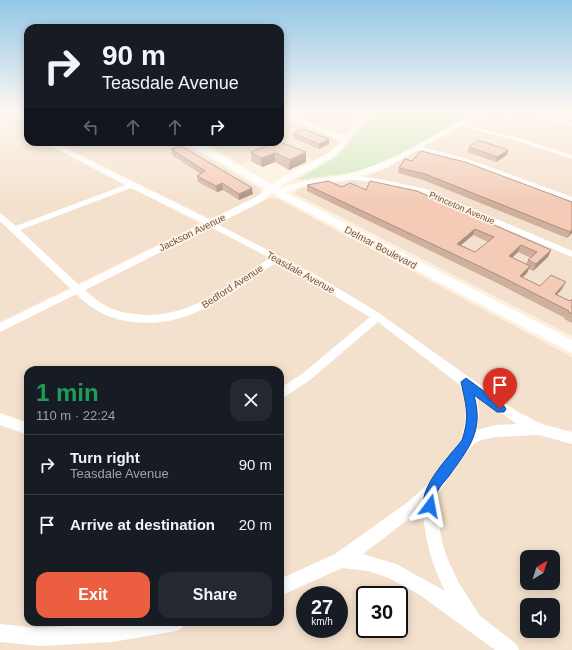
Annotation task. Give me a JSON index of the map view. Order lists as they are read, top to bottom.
{
  "streets": {
    "main road": ["Delmar Boulevard"],
    "street": [
      "Princeton Avenue",
      "Jackson Avenue",
      "Teasdale Avenue",
      "Bedford Avenue"
    ]
  },
  "crossings": [
    ["Jackson Avenue", "Delmar Boulevard"],
    ["Jackson Avenue", "Teasdale Avenue"],
    ["Jackson Avenue", "Bedford Avenue"],
    ["Teasdale Avenue", "Bedford Avenue"]
  ],
  "north": "top right",
  "page": {
    "turn": ["90 m", "Teasdale Avenue"],
    "heading": ["1 min", "110 m · 22:24"],
    "list": [
      {
        "name": "Turn right",
        "note": "Teasdale Avenue",
        "value": "90 m"
      },
      {
        "name": "Arrive at destination",
        "value": "20 m"
      }
    ],
    "buttons": ["Exit", "Share"],
    "speed": "27 km/h",
    "limit": "30"
  }
}
